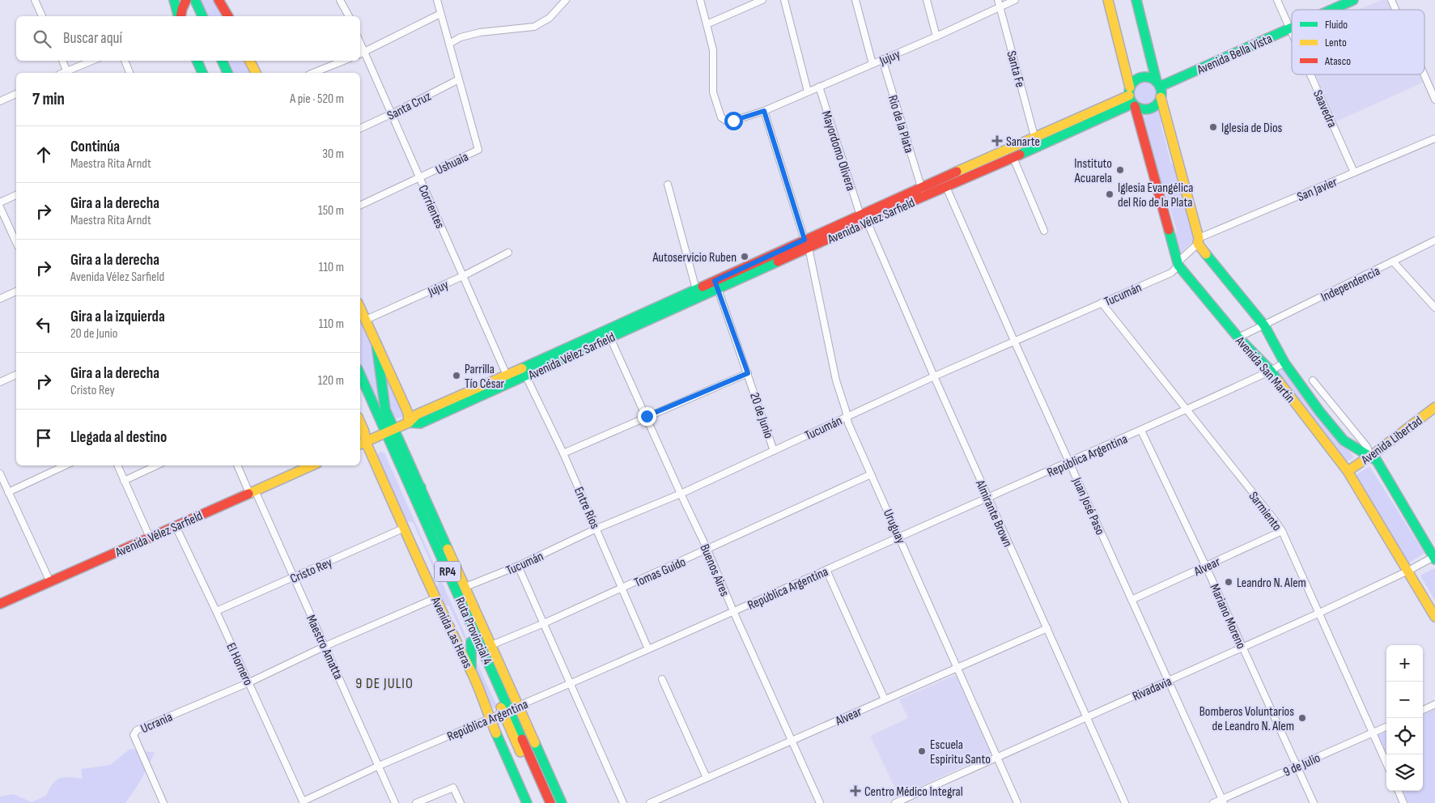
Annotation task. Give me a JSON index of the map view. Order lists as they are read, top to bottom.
{
  "streets": {
    "main road": [
      "Avenida Bella Vista",
      "Avenida Vélez Sarfield",
      "Avenida San Martín",
      "Avenida Libertad",
      "RP4",
      "Ruta Provincial 4",
      "Avenida Las Heras"
    ],
    "street": [
      "Jujuy",
      "Santa Fe",
      "Santa Cruz",
      "Saavedra",
      "Rio de la Plata",
      "Mayordomo Olivera",
      "Ushuaia",
      "San Javier",
      "Corrientes",
      "Independencia",
      "Tucumán",
      "20 de Junio",
      "República Argentina",
      "Juan José Paso",
      "Entre Ríos",
      "Sarmiento",
      "Almirante Brown",
      "Uruguay",
      "Alvear",
      "Cristo Rey",
      "Buenos Aires",
      "Tomas Guido",
      "Mariano Moreno",
      "Maestro Amatta",
      "El Hornero",
      "Rivadavia",
      "Ucrania",
      "9 de Julio"
    ]
  },
  "crossings": [
    ["Avenida Bella Vista", "Saavedra"],
    ["Avenida Bella Vista", "Avenida Vélez Sarfield"],
    ["Avenida Bella Vista", "Avenida San Martín"],
    ["Jujuy", "Santa Fe"],
    ["Jujuy", "Rio de la Plata"],
    ["Jujuy", "Mayordomo Olivera"],
    ["Jujuy", "Corrientes"],
    ["Jujuy", "Uruguay"],
    ["Santa Fe", "Avenida Vélez Sarfield"],
    ["Santa Cruz", "Ushuaia"],
    ["Santa Cruz", "Corrientes"],
    ["Saavedra", "San Javier"],
    ["Rio de la Plata", "Avenida Vélez Sarfield"],
    ["Mayordomo Olivera", "Avenida Vélez Sarfield"],
    ["Mayordomo Olivera", "Almirante Brown"],
    ["Ushuaia", "Corrientes"],
    ["San Javier", "Tucumán"],
    ["San Javier", "Avenida San Martín"],
    ["Corrientes", "Avenida Vélez Sarfield"],
    ["Avenida Vélez Sarfield", "Avenida San Martín"],
    ["Avenida Vélez Sarfield", "20 de Junio"],
    ["Avenida Vélez Sarfield", "Juan José Paso"],
    ["Avenida Vélez Sarfield", "Entre Ríos"],
    ["Avenida Vélez Sarfield", "Almirante Brown"],
    ["Avenida Vélez Sarfield", "Uruguay"],
    ["Avenida Vélez Sarfield", "Buenos Aires"],
    ["Avenida Vélez Sarfield", "Ruta Provincial 4"],
    ["Avenida Vélez Sarfield", "Avenida Las Heras"],
    ["Avenida Vélez Sarfield", "Maestro Amatta"],
    ["Avenida Vélez Sarfield", "El Hornero"],
    ["Independencia", "Avenida San Martín"],
    ["Tucumán", "Avenida San Martín"],
    ["Tucumán", "20 de Junio"],
    ["Tucumán", "Juan José Paso"],
    ["Tucumán", "Entre Ríos"],
    ["Tucumán", "Sarmiento"],
    ["Tucumán", "Almirante Brown"],
    ["Tucumán", "Uruguay"],
    ["Tucumán", "Buenos Aires"],
    ["Avenida San Martín", "Avenida Libertad"],
    ["Avenida San Martín", "República Argentina"],
    ["Avenida San Martín", "Rivadavia"],
    ["República Argentina", "Juan José Paso"],
    ["República Argentina", "Entre Ríos"],
    ["República Argentina", "Sarmiento"],
    ["República Argentina", "Almirante Brown"],
    ["República Argentina", "Uruguay"],
    ["República Argentina", "Buenos Aires"],
    ["República Argentina", "Mariano Moreno"],
    ["República Argentina", "Ruta Provincial 4"],
    ["República Argentina", "Avenida Las Heras"],
    ["República Argentina", "Maestro Amatta"],
    ["República Argentina", "El Hornero"],
    ["Juan José Paso", "Alvear"],
    ["Juan José Paso", "Rivadavia"],
    ["Juan José Paso", "9 de Julio"],
    ["Entre Ríos", "Tomas Guido"],
    ["Sarmiento", "Alvear"],
    ["Sarmiento", "Rivadavia"],
    ["Sarmiento", "9 de Julio"],
    ["Almirante Brown", "Alvear"],
    ["Almirante Brown", "Rivadavia"],
    ["Uruguay", "Alvear"],
    ["Uruguay", "Tomas Guido"],
    ["Uruguay", "Rivadavia"],
    ["Alvear", "Buenos Aires"],
    ["Alvear", "Mariano Moreno"],
    ["Cristo Rey", "Avenida Las Heras"],
    ["Cristo Rey", "Maestro Amatta"],
    ["Cristo Rey", "El Hornero"],
    ["Buenos Aires", "Tomas Guido"],
    ["Mariano Moreno", "Rivadavia"],
    ["Mariano Moreno", "9 de Julio"],
    ["El Hornero", "Ucrania"]
  ],
  "districts": ["9 DE JULIO"],
  "places": {
    "other": [
      "Iglesia de Dios",
      "Instituto Acuarela",
      "Iglesia Evangélica del Río de la Plata",
      "Autoservicio Ruben",
      "Parrilla Tío César",
      "Leandro N. Alem",
      "Bomberos Voluntarios de Leandro N. Alem",
      "Escuela Espíritu Santo"
    ],
    "health": ["Sanarte", "Centro Médico Integral"]
  },
  "legend": ["Fluido", "Lento", "Atasco"],
  "page": {
    "search": "Buscar aquí",
    "heading": ["7 min", "A pie · 520 m"],
    "list": [
      ["Continúa", "Maestra Rita Arndt", "30 m"],
      ["Gira a la derecha", "Maestra Rita Arndt", "150 m"],
      ["Gira a la derecha", "Avenida Vélez Sarfield", "110 m"],
      ["Gira a la izquierda", "20 de Junio", "110 m"],
      ["Gira a la derecha", "Cristo Rey", "120 m"],
      "Llegada al destino"
    ],
    "map_buttons": ["+", "−"]
  }
}
